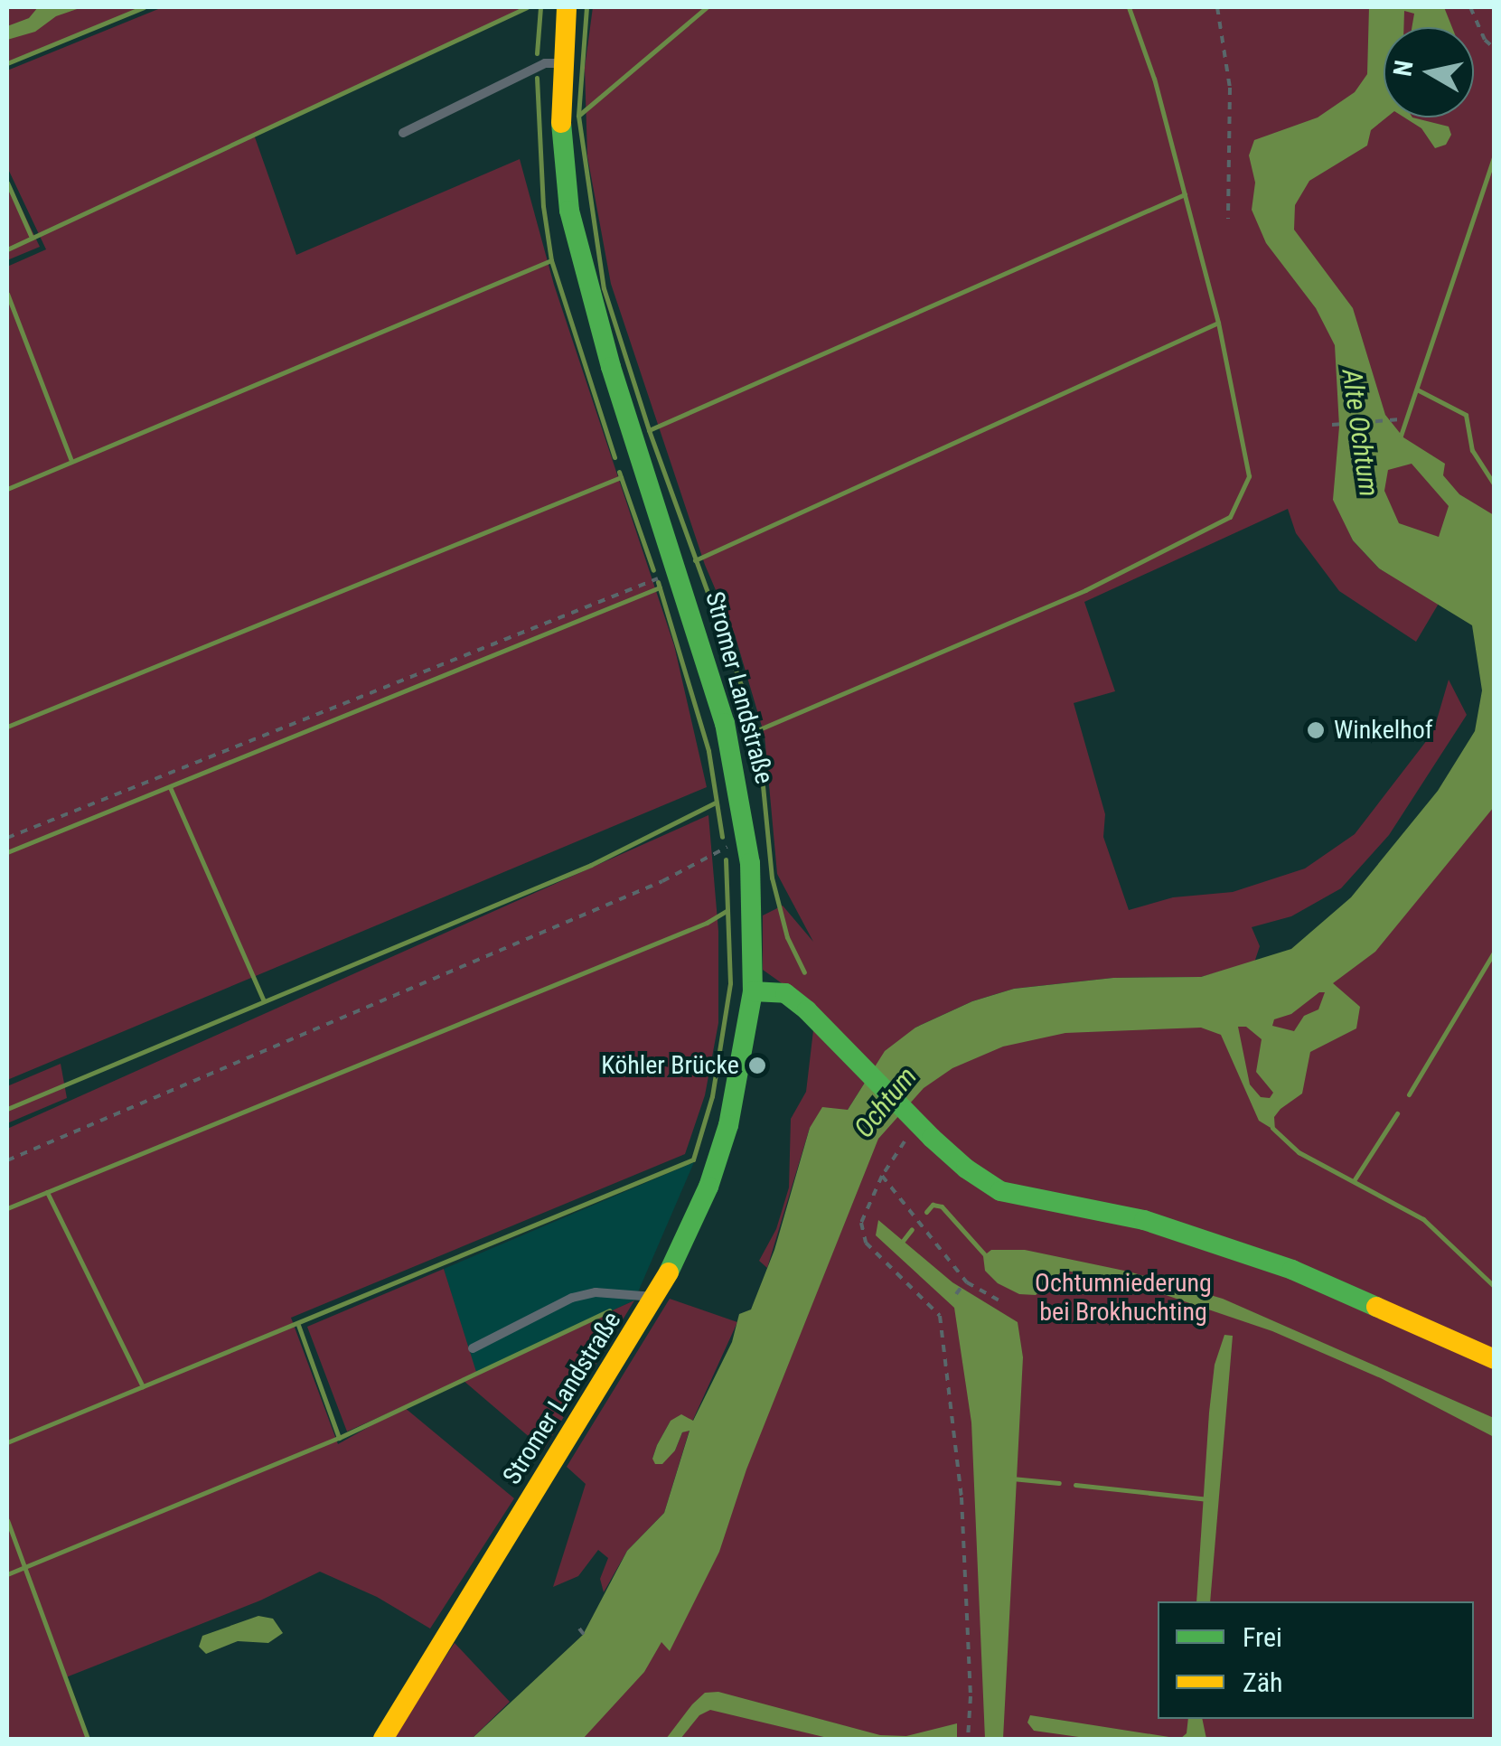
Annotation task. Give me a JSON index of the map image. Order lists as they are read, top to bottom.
{
  "streets": {
    "main road": ["Stromer Landstraße"]
  },
  "water": ["Alte Ochtum", "Ochtum"],
  "parks": ["Ochtumniederung bei Brokhuchting"],
  "places": ["Winkelhof", "Köhler Brücke"],
  "legend": ["Frei", "Zäh"],
  "north": "left"
}
